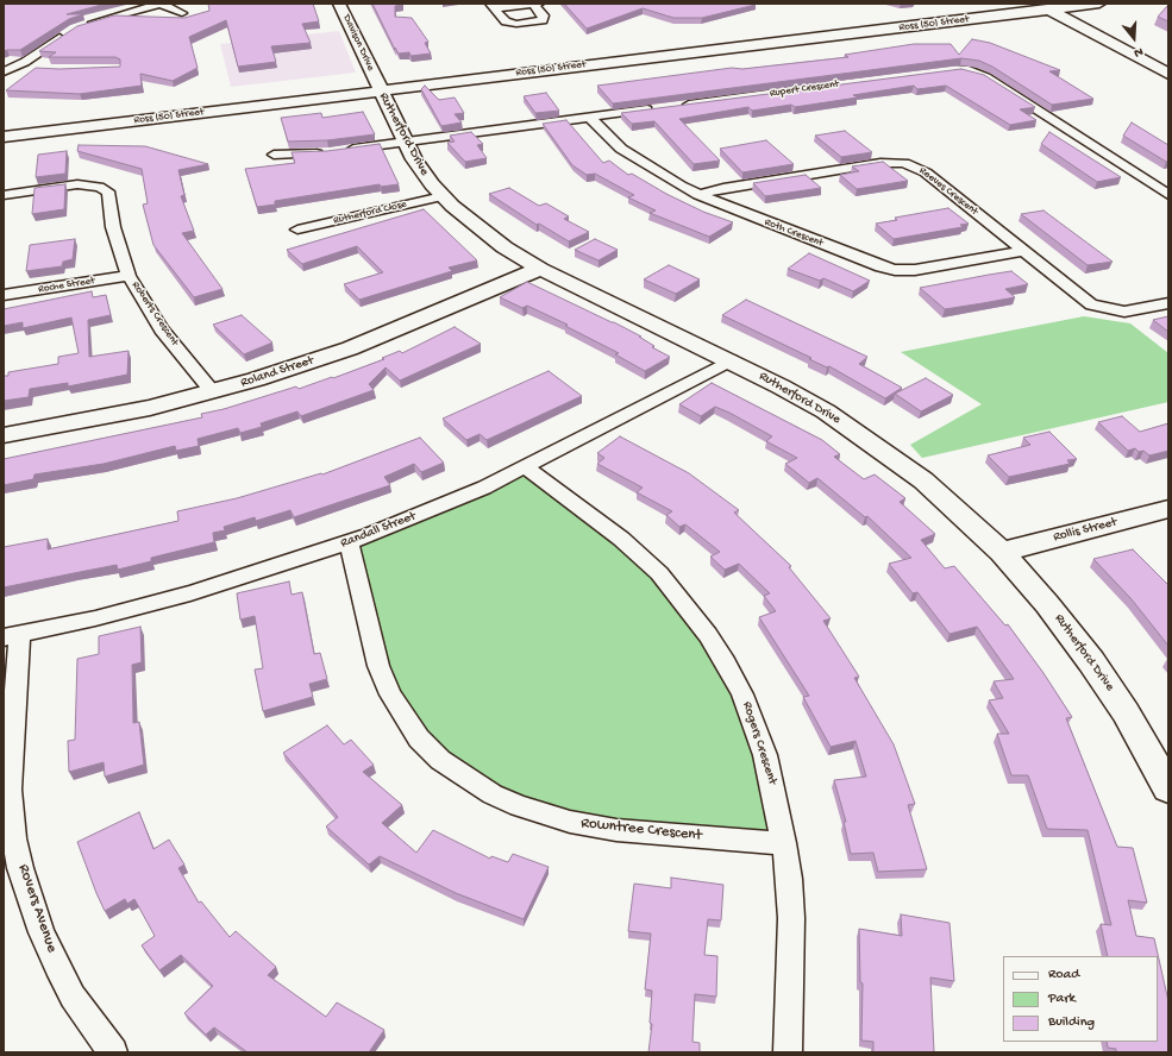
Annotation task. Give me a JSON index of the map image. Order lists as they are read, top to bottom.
{
  "streets": {
    "street": [
      "Ross (50) Street",
      "Davison Drive",
      "Rupert Crescent",
      "Rutherford Drive",
      "Reeves Crescent",
      "Rutherford Close",
      "Roth Crescent",
      "Roche Street",
      "Roberts Crescent",
      "Roland Street",
      "Randall Street",
      "Rollis Street",
      "Rogers Crescent",
      "Rowntree Crescent",
      "Rovers Avenue"
    ]
  },
  "crossings": [
    ["Ross (50) Street", "Davison Drive"],
    ["Ross (50) Street", "Rutherford Drive"],
    ["Davison Drive", "Rutherford Drive"],
    ["Rutherford Drive", "Rutherford Close"],
    ["Rutherford Drive", "Roland Street"],
    ["Rutherford Drive", "Randall Street"],
    ["Rutherford Drive", "Rollis Street"],
    ["Reeves Crescent", "Roth Crescent"],
    ["Roche Street", "Roberts Crescent"],
    ["Roberts Crescent", "Roland Street"],
    ["Randall Street", "Rogers Crescent"],
    ["Randall Street", "Rowntree Crescent"],
    ["Randall Street", "Rovers Avenue"],
    ["Rogers Crescent", "Rowntree Crescent"]
  ],
  "legend": ["Road", "Park", "Building"],
  "north": "bottom"
}
